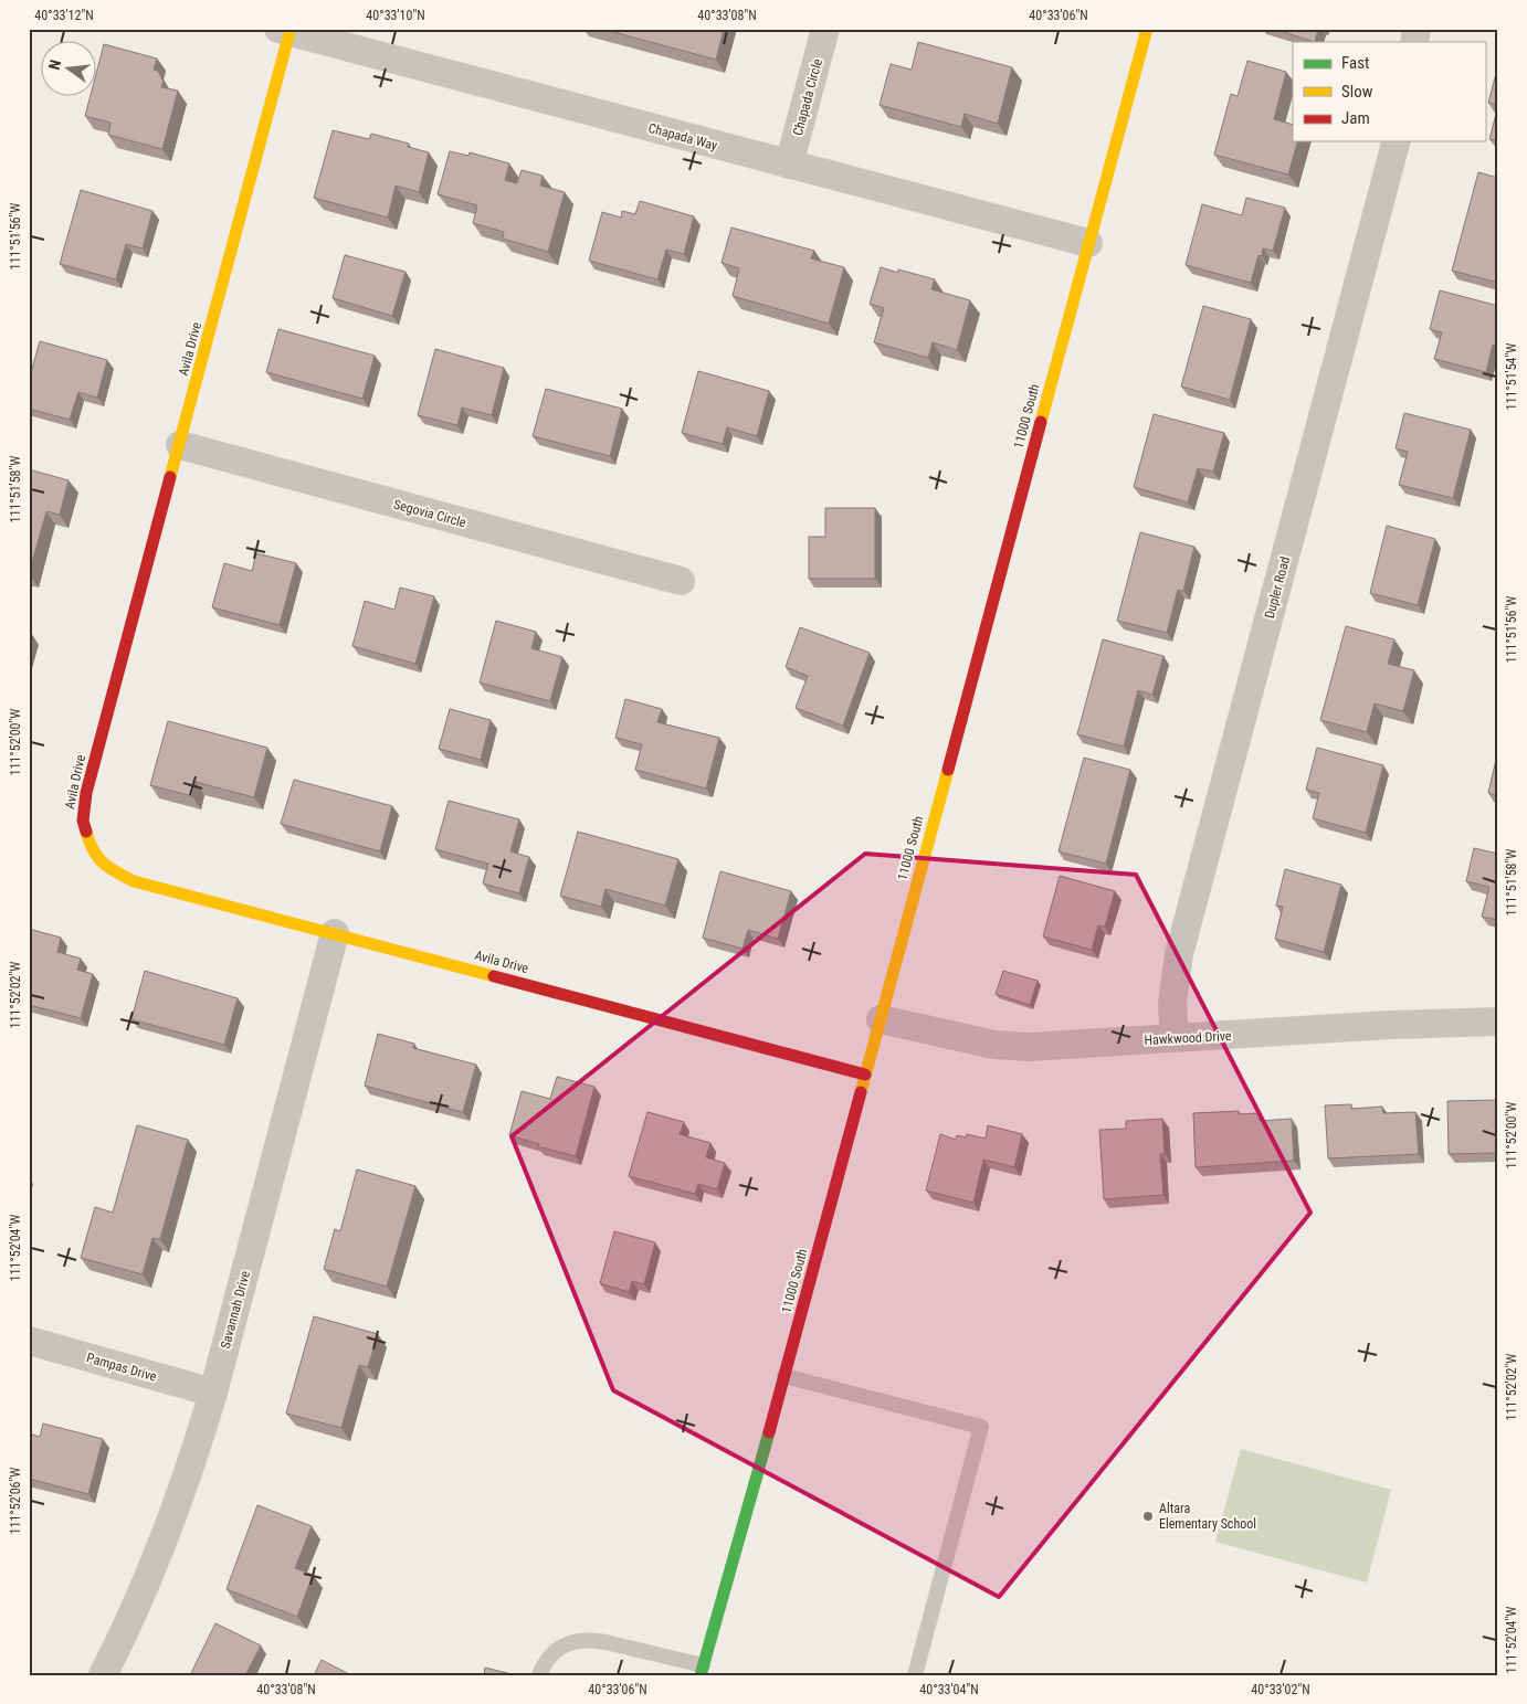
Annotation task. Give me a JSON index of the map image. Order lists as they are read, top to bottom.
{
  "streets": {
    "street": [
      "Chapada Circle",
      "Chapada Way",
      "Avila Drive",
      "11000 South",
      "Segovia Circle",
      "Dupler Road",
      "Hawkwood Drive",
      "Savannah Drive",
      "Pampas Drive"
    ]
  },
  "crossings": [
    ["Chapada Circle", "Chapada Way"],
    ["Chapada Way", "Avila Drive"],
    ["Chapada Way", "11000 South"],
    ["Avila Drive", "11000 South"],
    ["Avila Drive", "Segovia Circle"],
    ["Avila Drive", "Savannah Drive"],
    ["11000 South", "Hawkwood Drive"],
    ["Dupler Road", "Hawkwood Drive"],
    ["Savannah Drive", "Pampas Drive"]
  ],
  "places": ["Altara Elementary School"],
  "legend": ["Fast", "Slow", "Jam"],
  "north": "left",
  "coordinates": [
    "40°33'12\"N",
    "40°33'10\"N",
    "40°33'08\"N",
    "40°33'06\"N",
    "111°51'56\"W",
    "111°51'54\"W",
    "111°51'58\"W",
    "111°52'00\"W",
    "111°52'02\"W",
    "111°52'04\"W",
    "111°52'06\"W",
    "40°33'04\"N",
    "40°33'02\"N"
  ]
}
